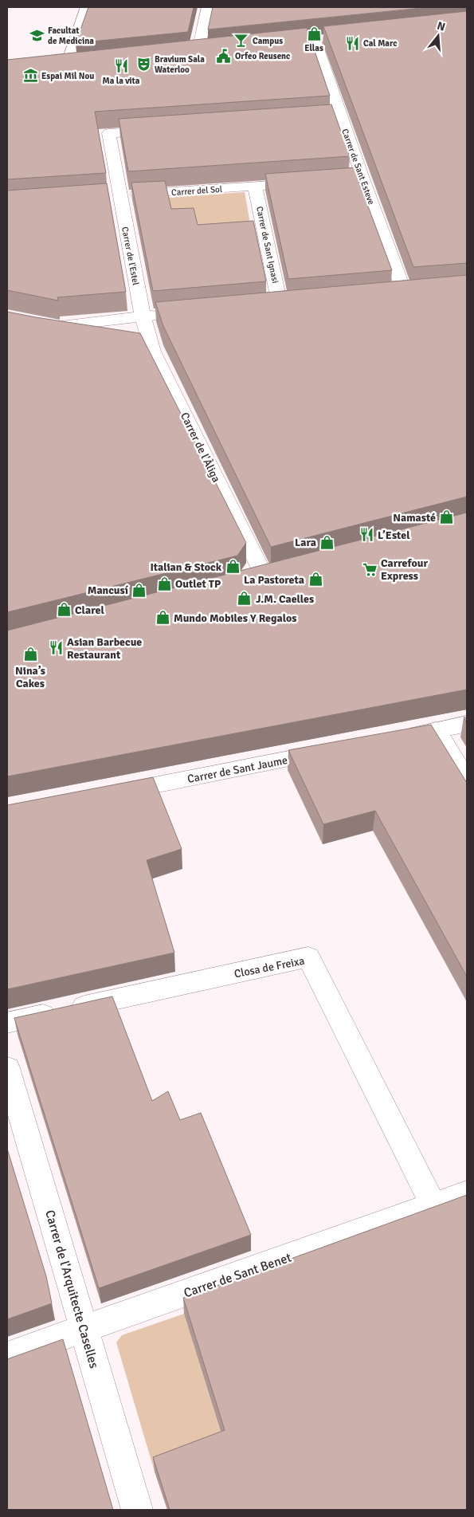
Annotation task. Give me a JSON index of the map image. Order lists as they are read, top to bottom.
{
  "streets": {
    "street": [
      "Carrer de Sant Esteve",
      "Carrer del Sol",
      "Carrer de Sant Ignasi",
      "Carrer de l'Estel",
      "Carrer de l'Àliga",
      "Carrer de Sant Jaume",
      "Closa de Freixa",
      "Carrer de Sant Benet",
      "Carrer de l'Arquitecte Caselles"
    ]
  },
  "crossings": [
    ["Carrer del Sol", "Carrer de Sant Ignasi"],
    ["Carrer del Sol", "Carrer de l'Estel"],
    ["Carrer de l'Estel", "Carrer de l'Àliga"],
    ["Closa de Freixa", "Carrer de Sant Benet"],
    ["Carrer de Sant Benet", "Carrer de l'Arquitecte Caselles"]
  ],
  "places": {
    "shop": [
      "Ellas",
      "Namasté",
      "Lara",
      "Italian & Stock",
      "La Pastoreta",
      "Outlet TP",
      "Mancusí",
      "J.M. Caelles",
      "Clarel",
      "Mundo Mobiles Y Regalos",
      "Nina’s Cakes"
    ],
    "school or university": ["Facultat de Medicina"],
    "bar": ["Campus"],
    "restaurant": [
      "Cal Marc",
      "Ma la vita",
      "L’Estel",
      "Asian Barbecue Restaurant"
    ],
    "public building": ["Orfeo Reusenc"],
    "theatre": ["Bravium Sala Waterloo"],
    "museum": ["Espai Mil Nou"],
    "supermarket": ["Carrefour Express"]
  },
  "north": "top"
}
